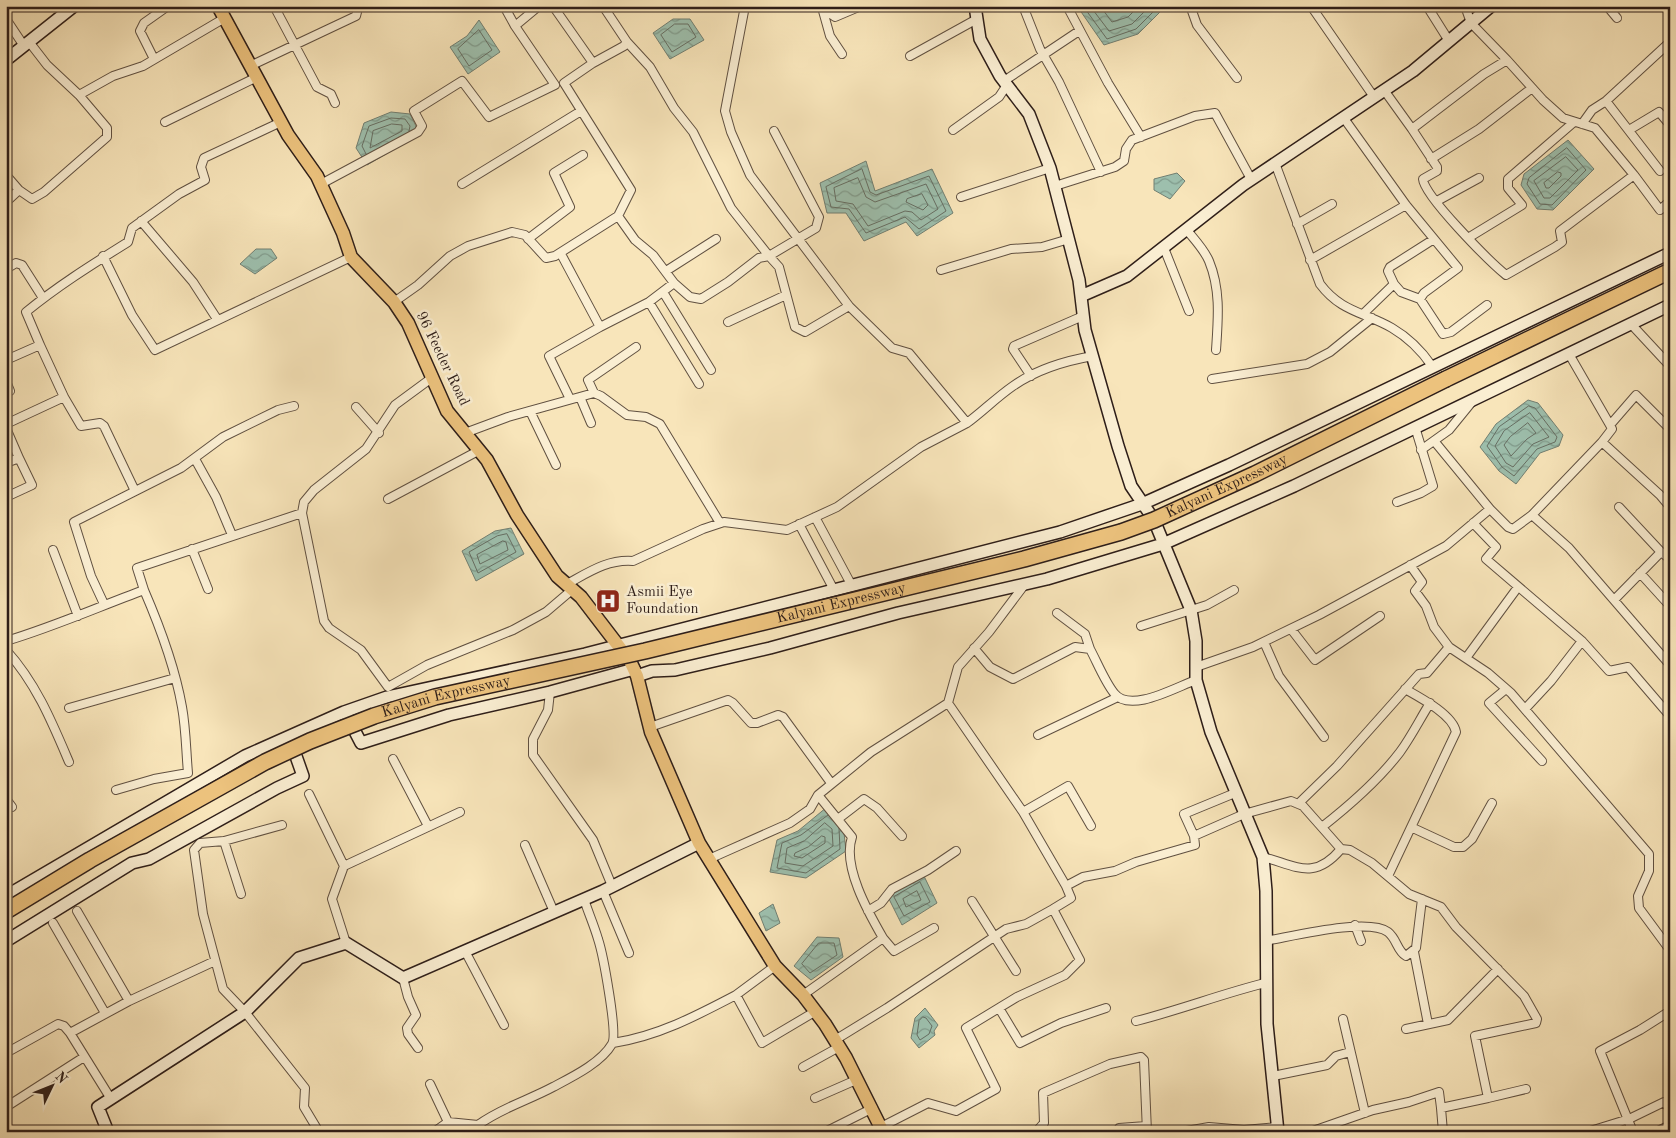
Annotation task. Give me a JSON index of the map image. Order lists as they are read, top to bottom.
{
  "streets": {
    "highway": ["Kalyani Expressway"],
    "main road": ["96 Feeder Road"]
  },
  "places": {
    "hospital": ["Asmii Eye Foundation"]
  },
  "north": "top right"
}
